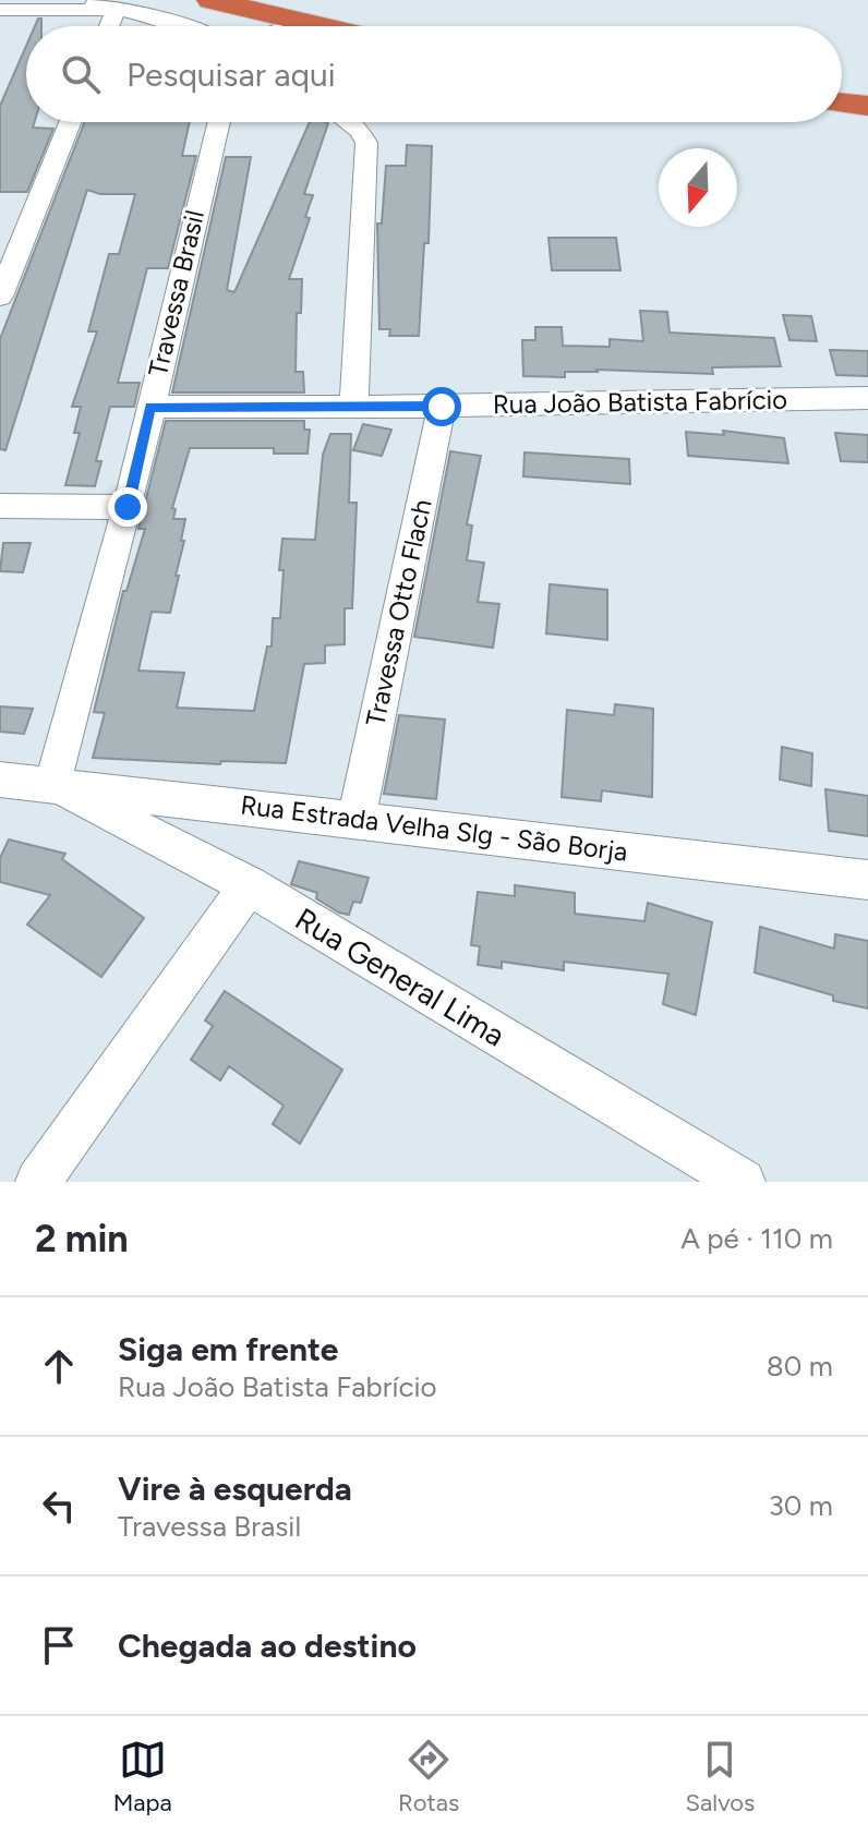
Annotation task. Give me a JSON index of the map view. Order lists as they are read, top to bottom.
{
  "streets": {
    "street": [
      "Travessa Brasil",
      "Rua João Batista Fabrício",
      "Travessa Otto Flach",
      "Rua Estrada Velha Slg - São Borja",
      "Rua General Lima"
    ]
  },
  "crossings": [
    ["Travessa Brasil", "Rua João Batista Fabrício"],
    ["Travessa Brasil", "Rua Estrada Velha Slg - São Borja"],
    ["Travessa Brasil", "Rua General Lima"],
    ["Rua João Batista Fabrício", "Travessa Otto Flach"],
    ["Travessa Otto Flach", "Rua Estrada Velha Slg - São Borja"],
    ["Rua Estrada Velha Slg - São Borja", "Rua General Lima"]
  ],
  "north": "bottom",
  "page": {
    "search": "Pesquisar aqui",
    "heading": ["2 min", "A pé · 110 m"],
    "list": [
      ["Siga em frente", "Rua João Batista Fabrício", "80 m"],
      ["Vire à esquerda", "Travessa Brasil", "30 m"],
      "Chegada ao destino"
    ],
    "nav": ["Mapa", "Rotas", "Salvos"]
  }
}
